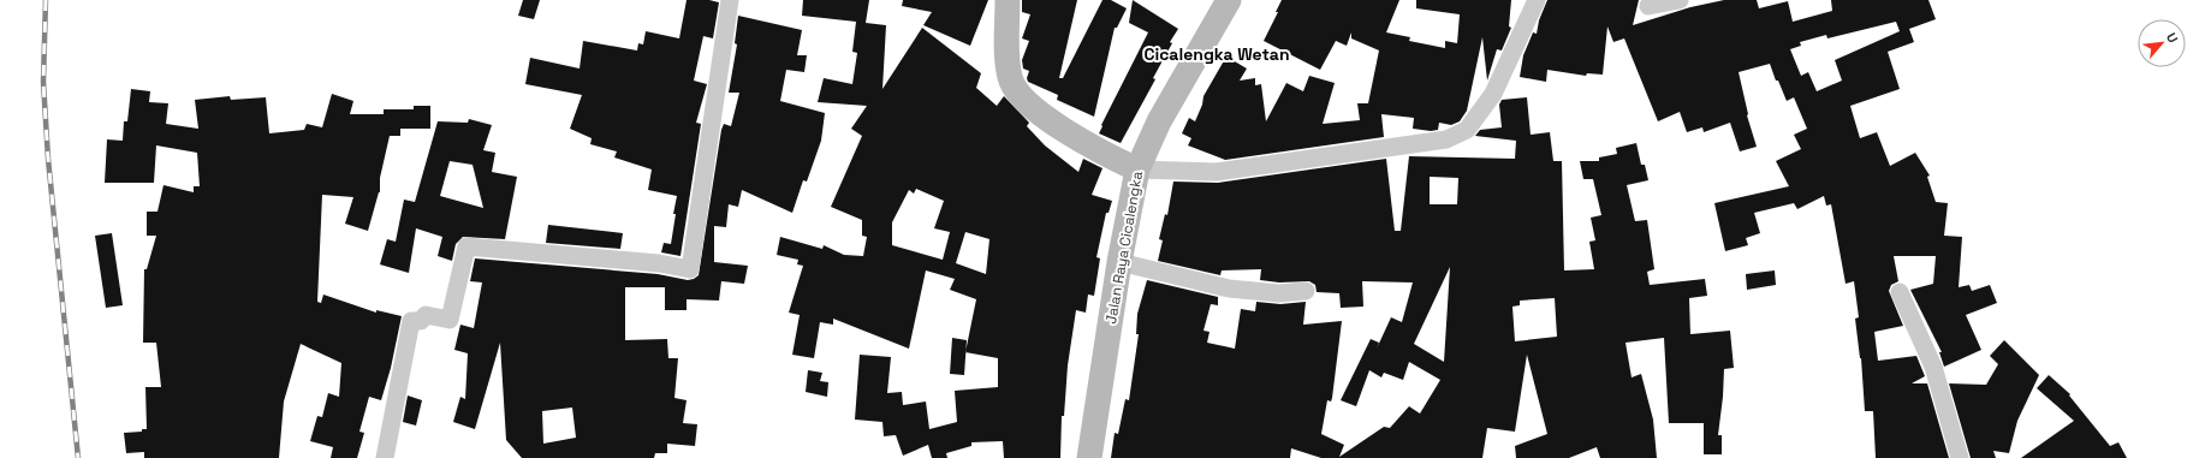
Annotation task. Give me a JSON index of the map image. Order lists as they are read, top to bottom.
{
  "streets": {
    "main road": ["Jalan Raya Cicalengka"]
  },
  "districts": ["Cicalengka Wetan"],
  "north": "top right"
}
